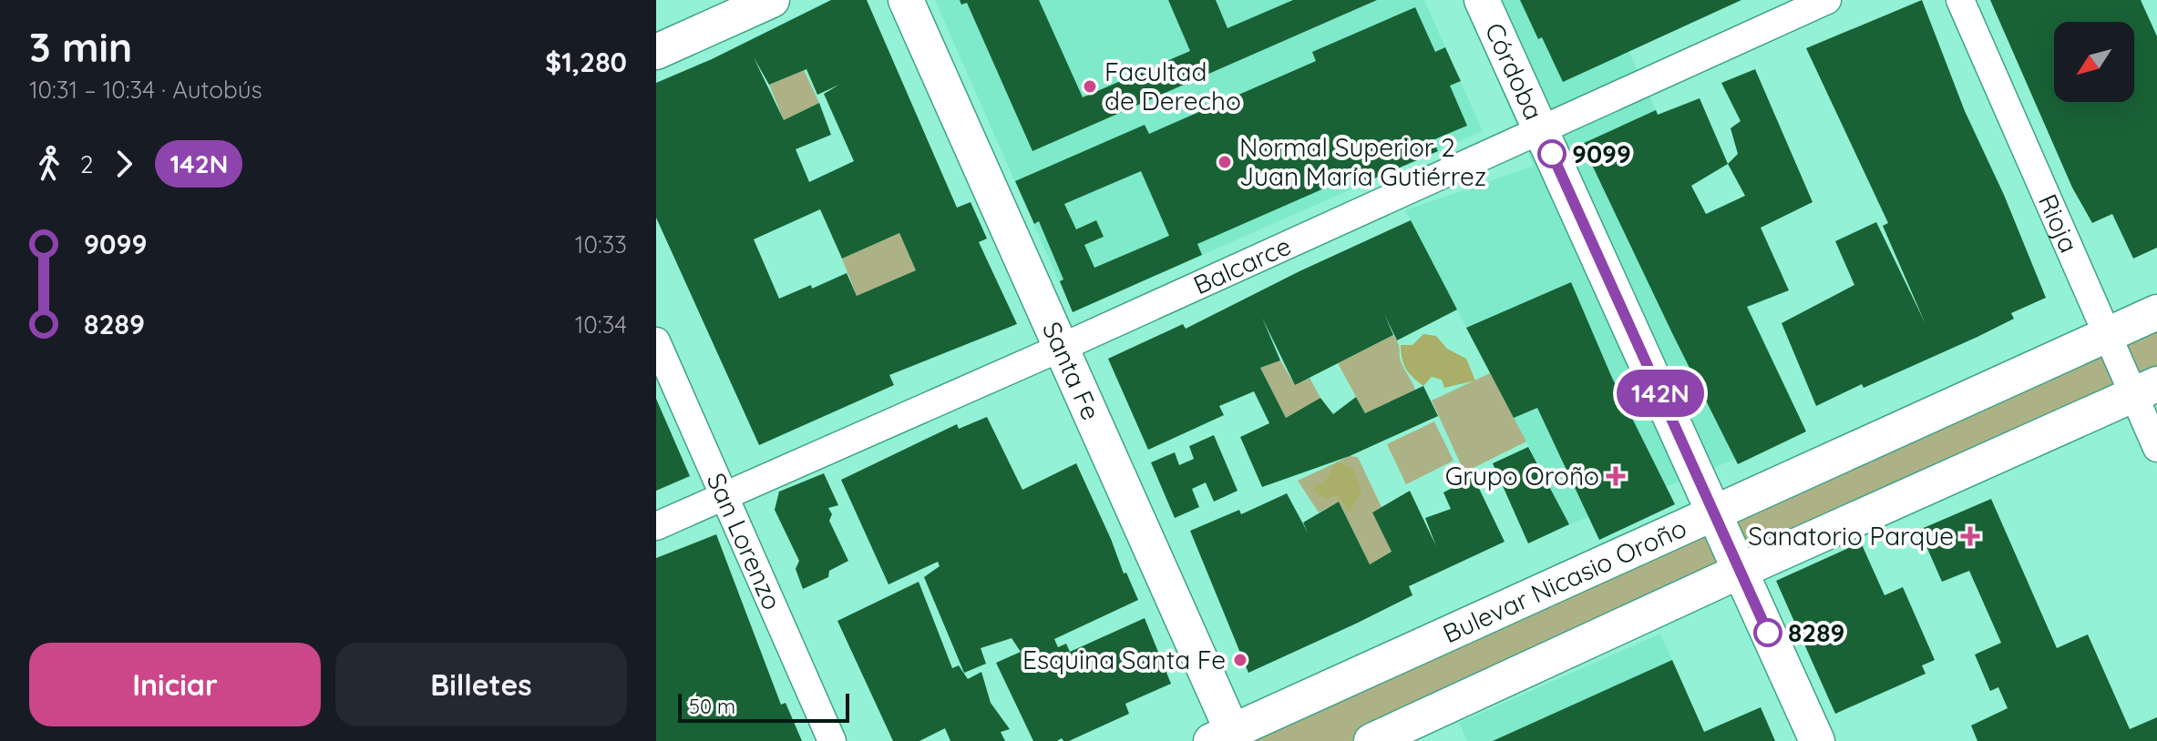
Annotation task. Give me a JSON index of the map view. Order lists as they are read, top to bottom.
{
  "streets": {
    "main road": ["Córdoba", "Santa Fe", "Bulevar Nicasio Oroño"],
    "street": ["Rioja", "Balcarce", "San Lorenzo"]
  },
  "crossings": [
    ["Córdoba", "Balcarce"],
    ["Córdoba", "Bulevar Nicasio Oroño"],
    ["Rioja", "Bulevar Nicasio Oroño"],
    ["Balcarce", "Santa Fe"],
    ["Balcarce", "San Lorenzo"],
    ["Santa Fe", "Bulevar Nicasio Oroño"]
  ],
  "places": {
    "other": [
      "Facultad de Derecho",
      "9099",
      "Normal Superior 2 Juan María Gutiérrez",
      "8289",
      "Esquina Santa Fe"
    ],
    "health": ["Grupo Oroño", "Sanatorio Parque"]
  },
  "lines": ["bus line 142N"],
  "scale_bar": "50 m",
  "north": "bottom left",
  "page": {
    "heading": ["3 min", "10:31 – 10:34 · Autobús", "$1,280"],
    "on_map": "142N",
    "legs": ["2", "142N"],
    "list": [
      {
        "name": "9099",
        "value": "10:33"
      },
      {
        "name": "8289",
        "value": "10:34"
      }
    ],
    "buttons": ["Iniciar", "Billetes"],
    "scale": "50 m"
  }
}
